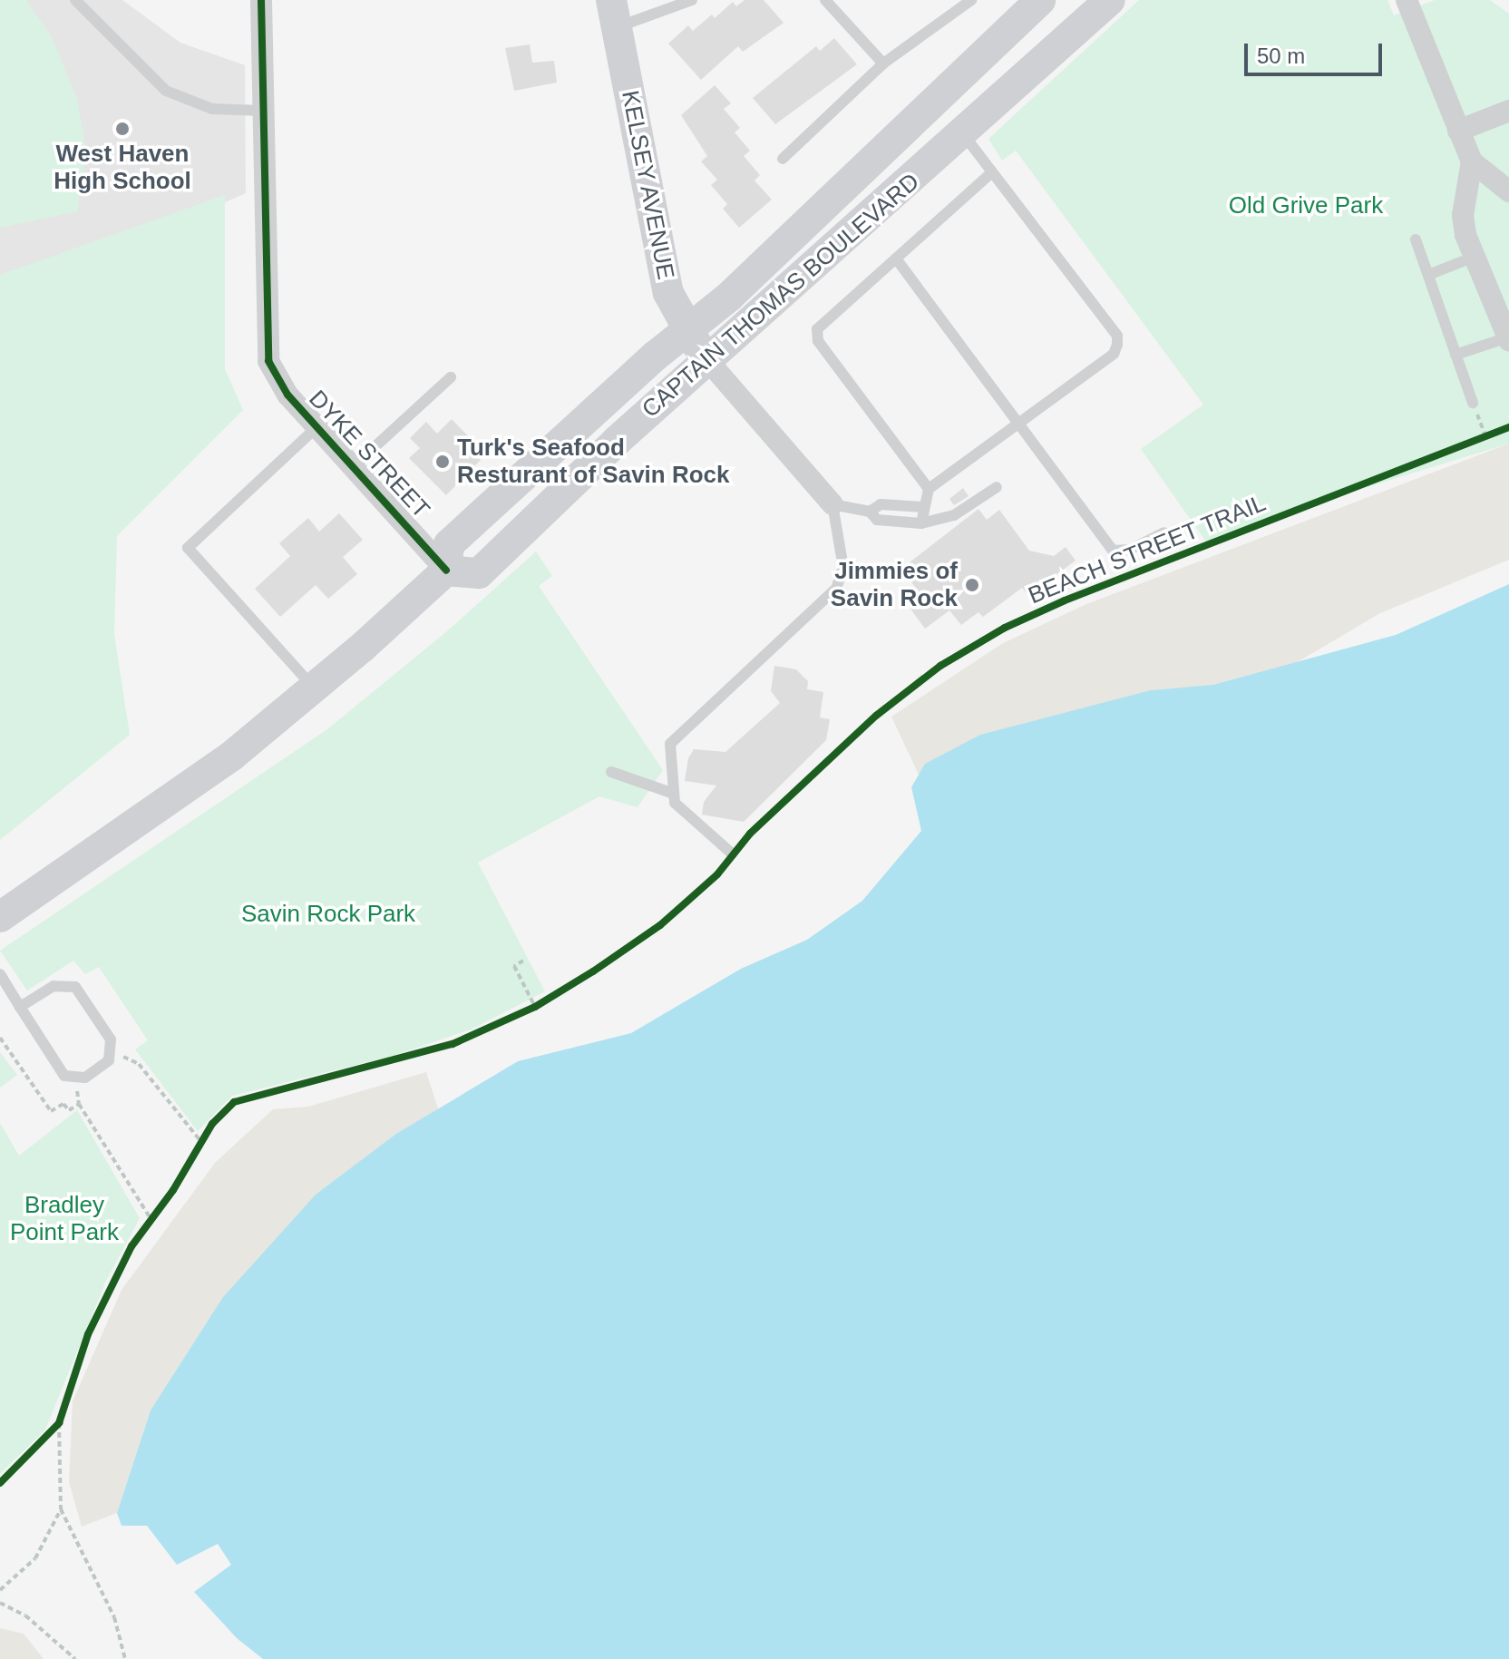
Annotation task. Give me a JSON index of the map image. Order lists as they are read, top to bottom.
{
  "streets": {
    "main road": ["KELSEY AVENUE", "CAPTAIN THOMAS BOULEVARD"],
    "street": ["DYKE STREET"],
    "cycle path": ["BEACH STREET TRAIL"]
  },
  "crossings": [
    ["KELSEY AVENUE", "CAPTAIN THOMAS BOULEVARD"],
    ["CAPTAIN THOMAS BOULEVARD", "DYKE STREET"]
  ],
  "parks": ["Old Grive Park", "Savin Rock Park", "Bradley Point Park"],
  "places": ["West Haven High School", "Turk's Seafood Resturant of Savin Rock", "Jimmies of Savin Rock"],
  "scale_bar": "50 m"
}
